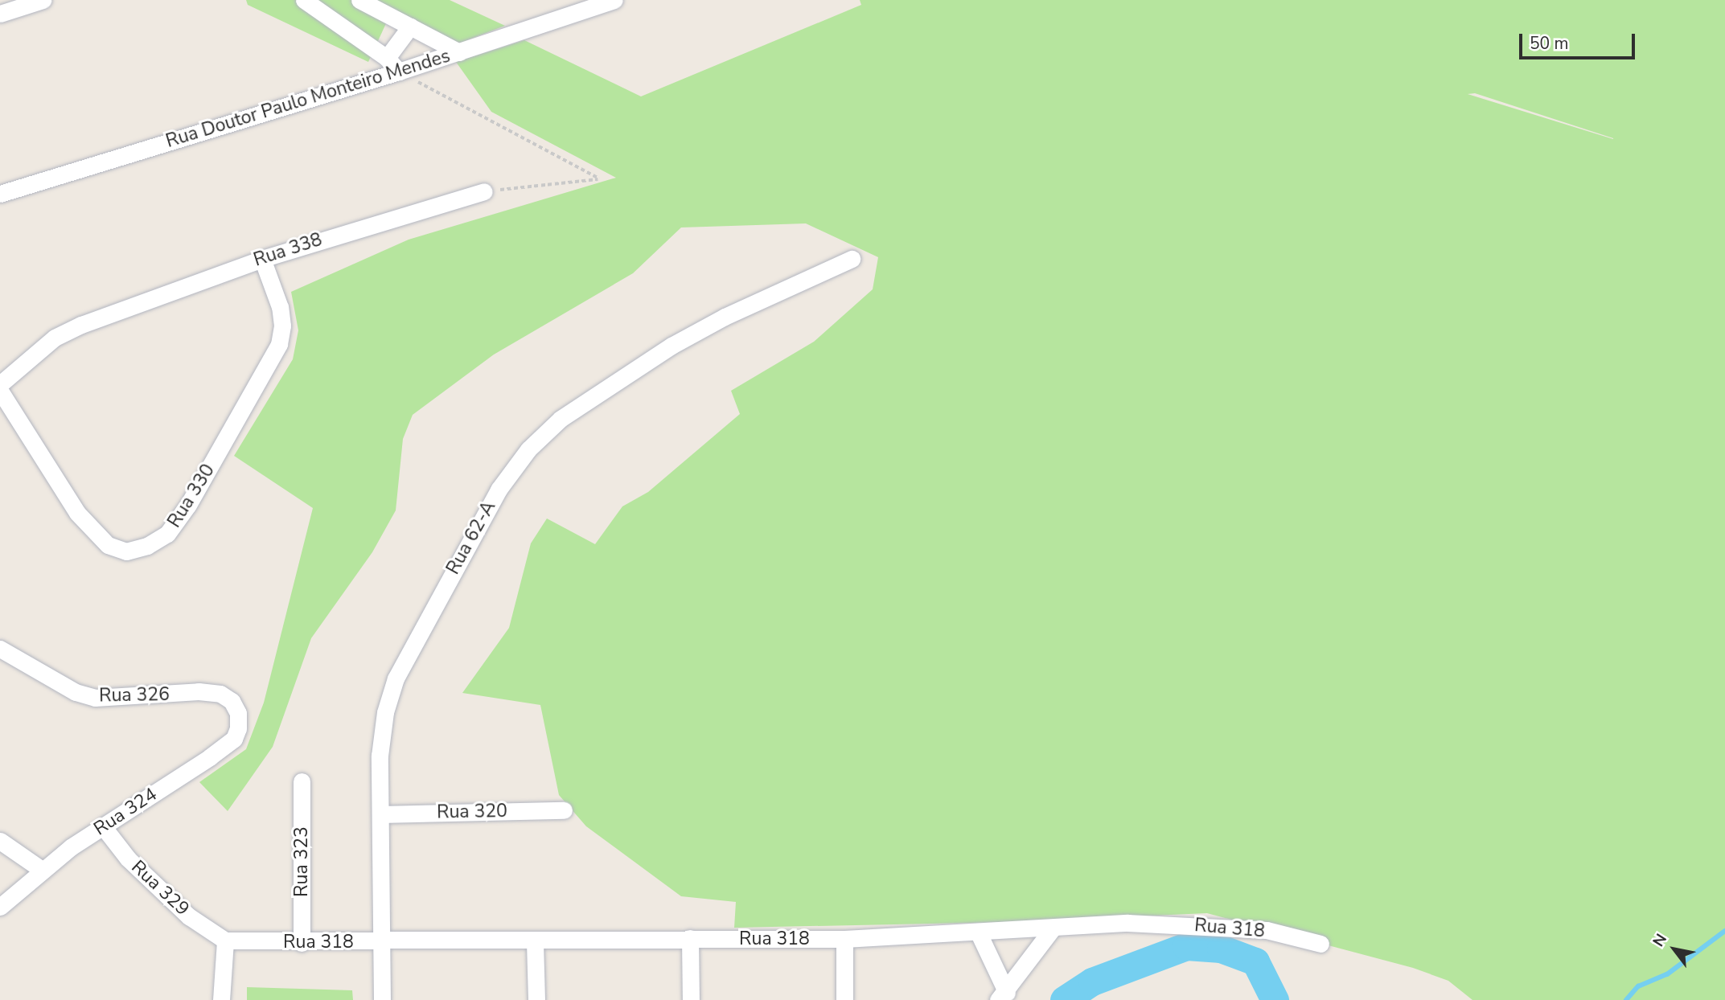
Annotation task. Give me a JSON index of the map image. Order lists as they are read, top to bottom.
{
  "streets": {
    "street": [
      "Rua Doutor Paulo Monteiro Mendes",
      "Rua 338",
      "Rua 330",
      "Rua 62-A",
      "Rua 326",
      "Rua 324",
      "Rua 320",
      "Rua 323",
      "Rua 329",
      "Rua 318"
    ]
  },
  "crossings": [
    ["Rua 338", "Rua 330"],
    ["Rua 62-A", "Rua 320"],
    ["Rua 62-A", "Rua 318"],
    ["Rua 326", "Rua 324"],
    ["Rua 324", "Rua 329"],
    ["Rua 323", "Rua 318"],
    ["Rua 329", "Rua 318"]
  ],
  "scale_bar": "50 m",
  "north": "top left"
}
